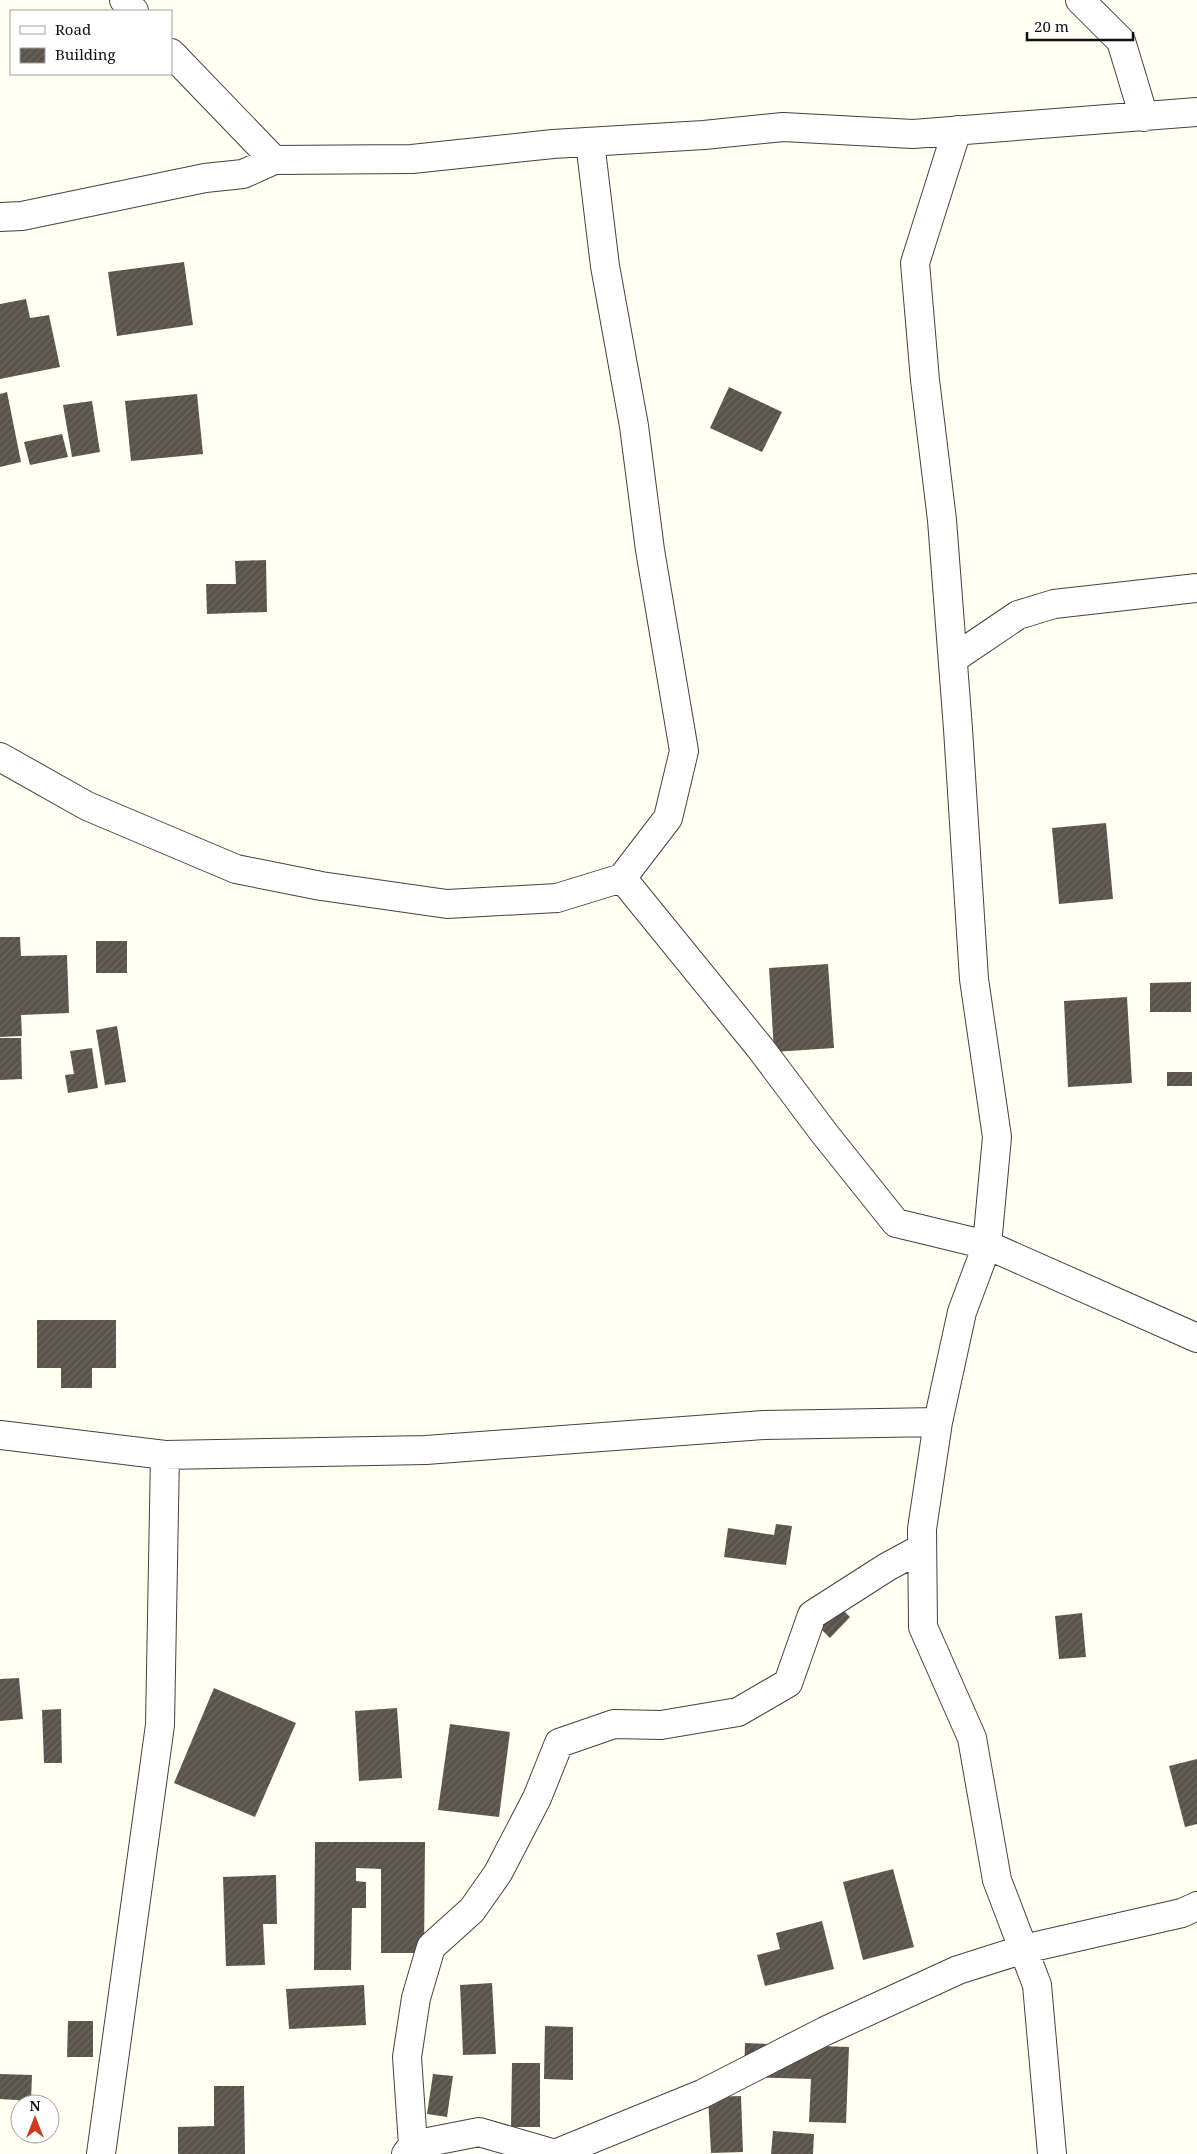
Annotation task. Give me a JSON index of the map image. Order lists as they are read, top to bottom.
{
  "legend": ["Road", "Building"],
  "scale_bar": "20 m",
  "north": "top"
}
